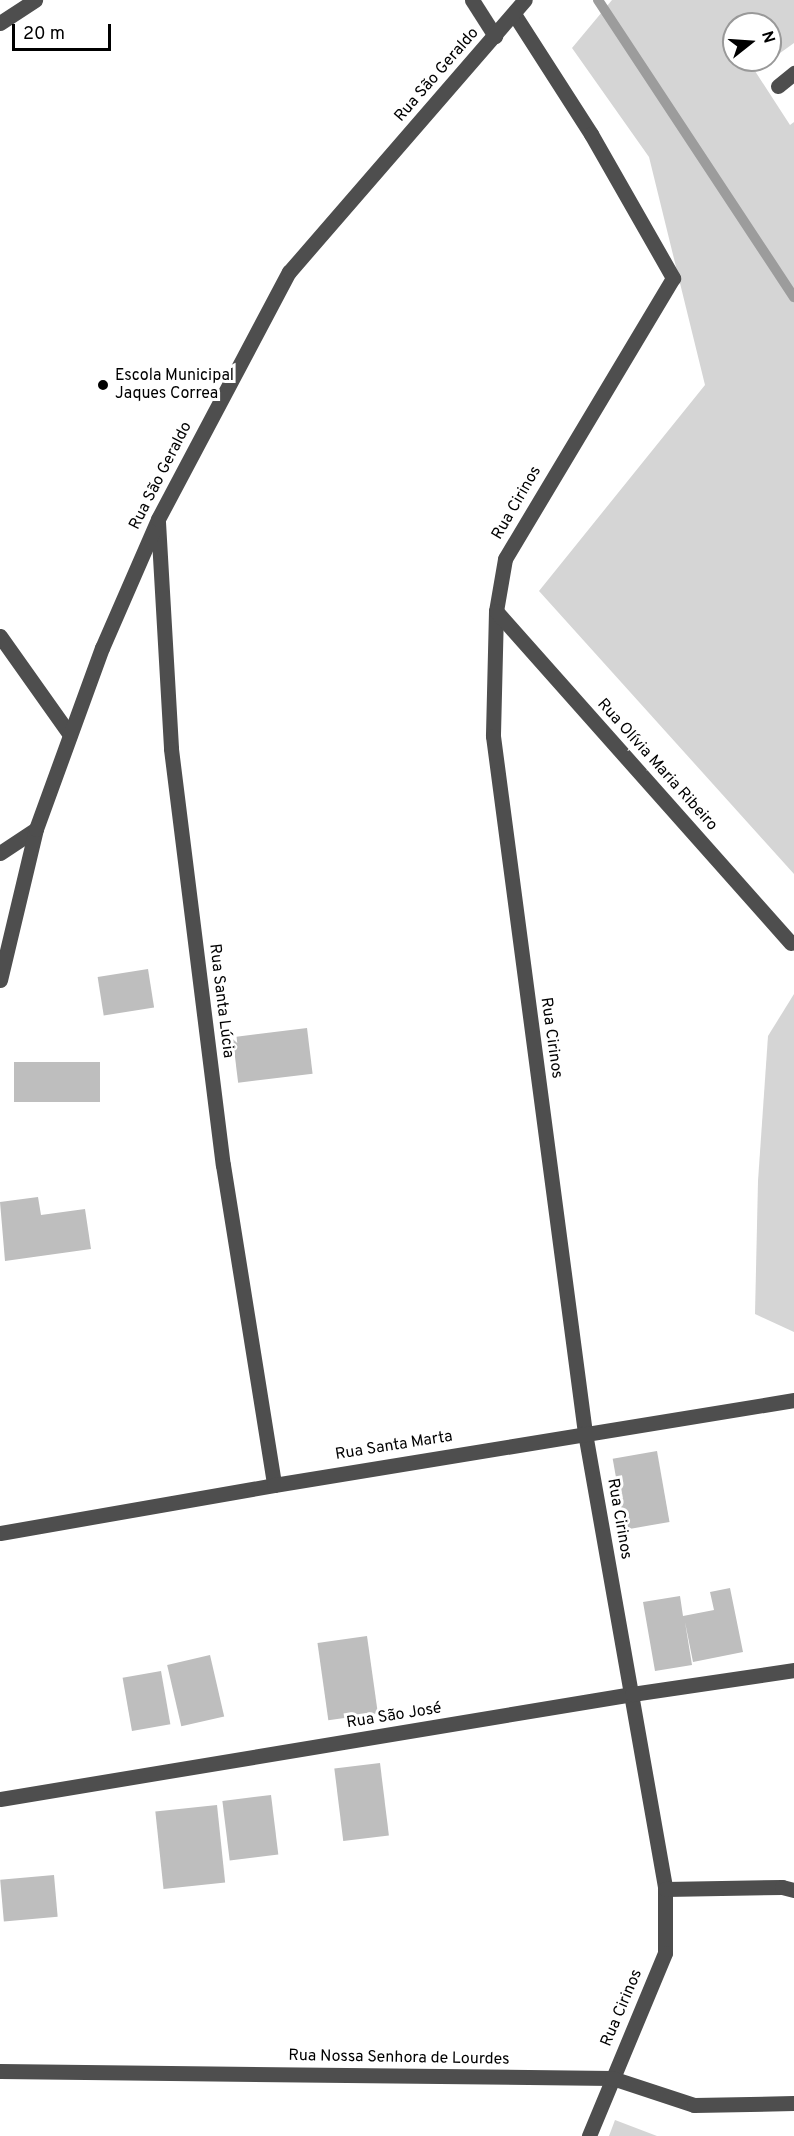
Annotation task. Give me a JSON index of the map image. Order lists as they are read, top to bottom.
{
  "streets": {
    "street": [
      "Rua São Geraldo",
      "Rua Cirinos",
      "Rua Olívia Maria Ribeiro",
      "Rua Santa Lúcia",
      "Rua Santa Marta",
      "Rua São José",
      "Rua Nossa Senhora de Lourdes"
    ]
  },
  "crossings": [
    ["Rua São Geraldo", "Rua Cirinos"],
    ["Rua São Geraldo", "Rua Santa Lúcia"],
    ["Rua Cirinos", "Rua Olívia Maria Ribeiro"],
    ["Rua Cirinos", "Rua Santa Marta"],
    ["Rua Cirinos", "Rua São José"],
    ["Rua Cirinos", "Rua Nossa Senhora de Lourdes"],
    ["Rua Santa Lúcia", "Rua Santa Marta"]
  ],
  "places": ["Escola Municipal Jaques Correa"],
  "scale_bar": "20 m",
  "north": "right"
}
